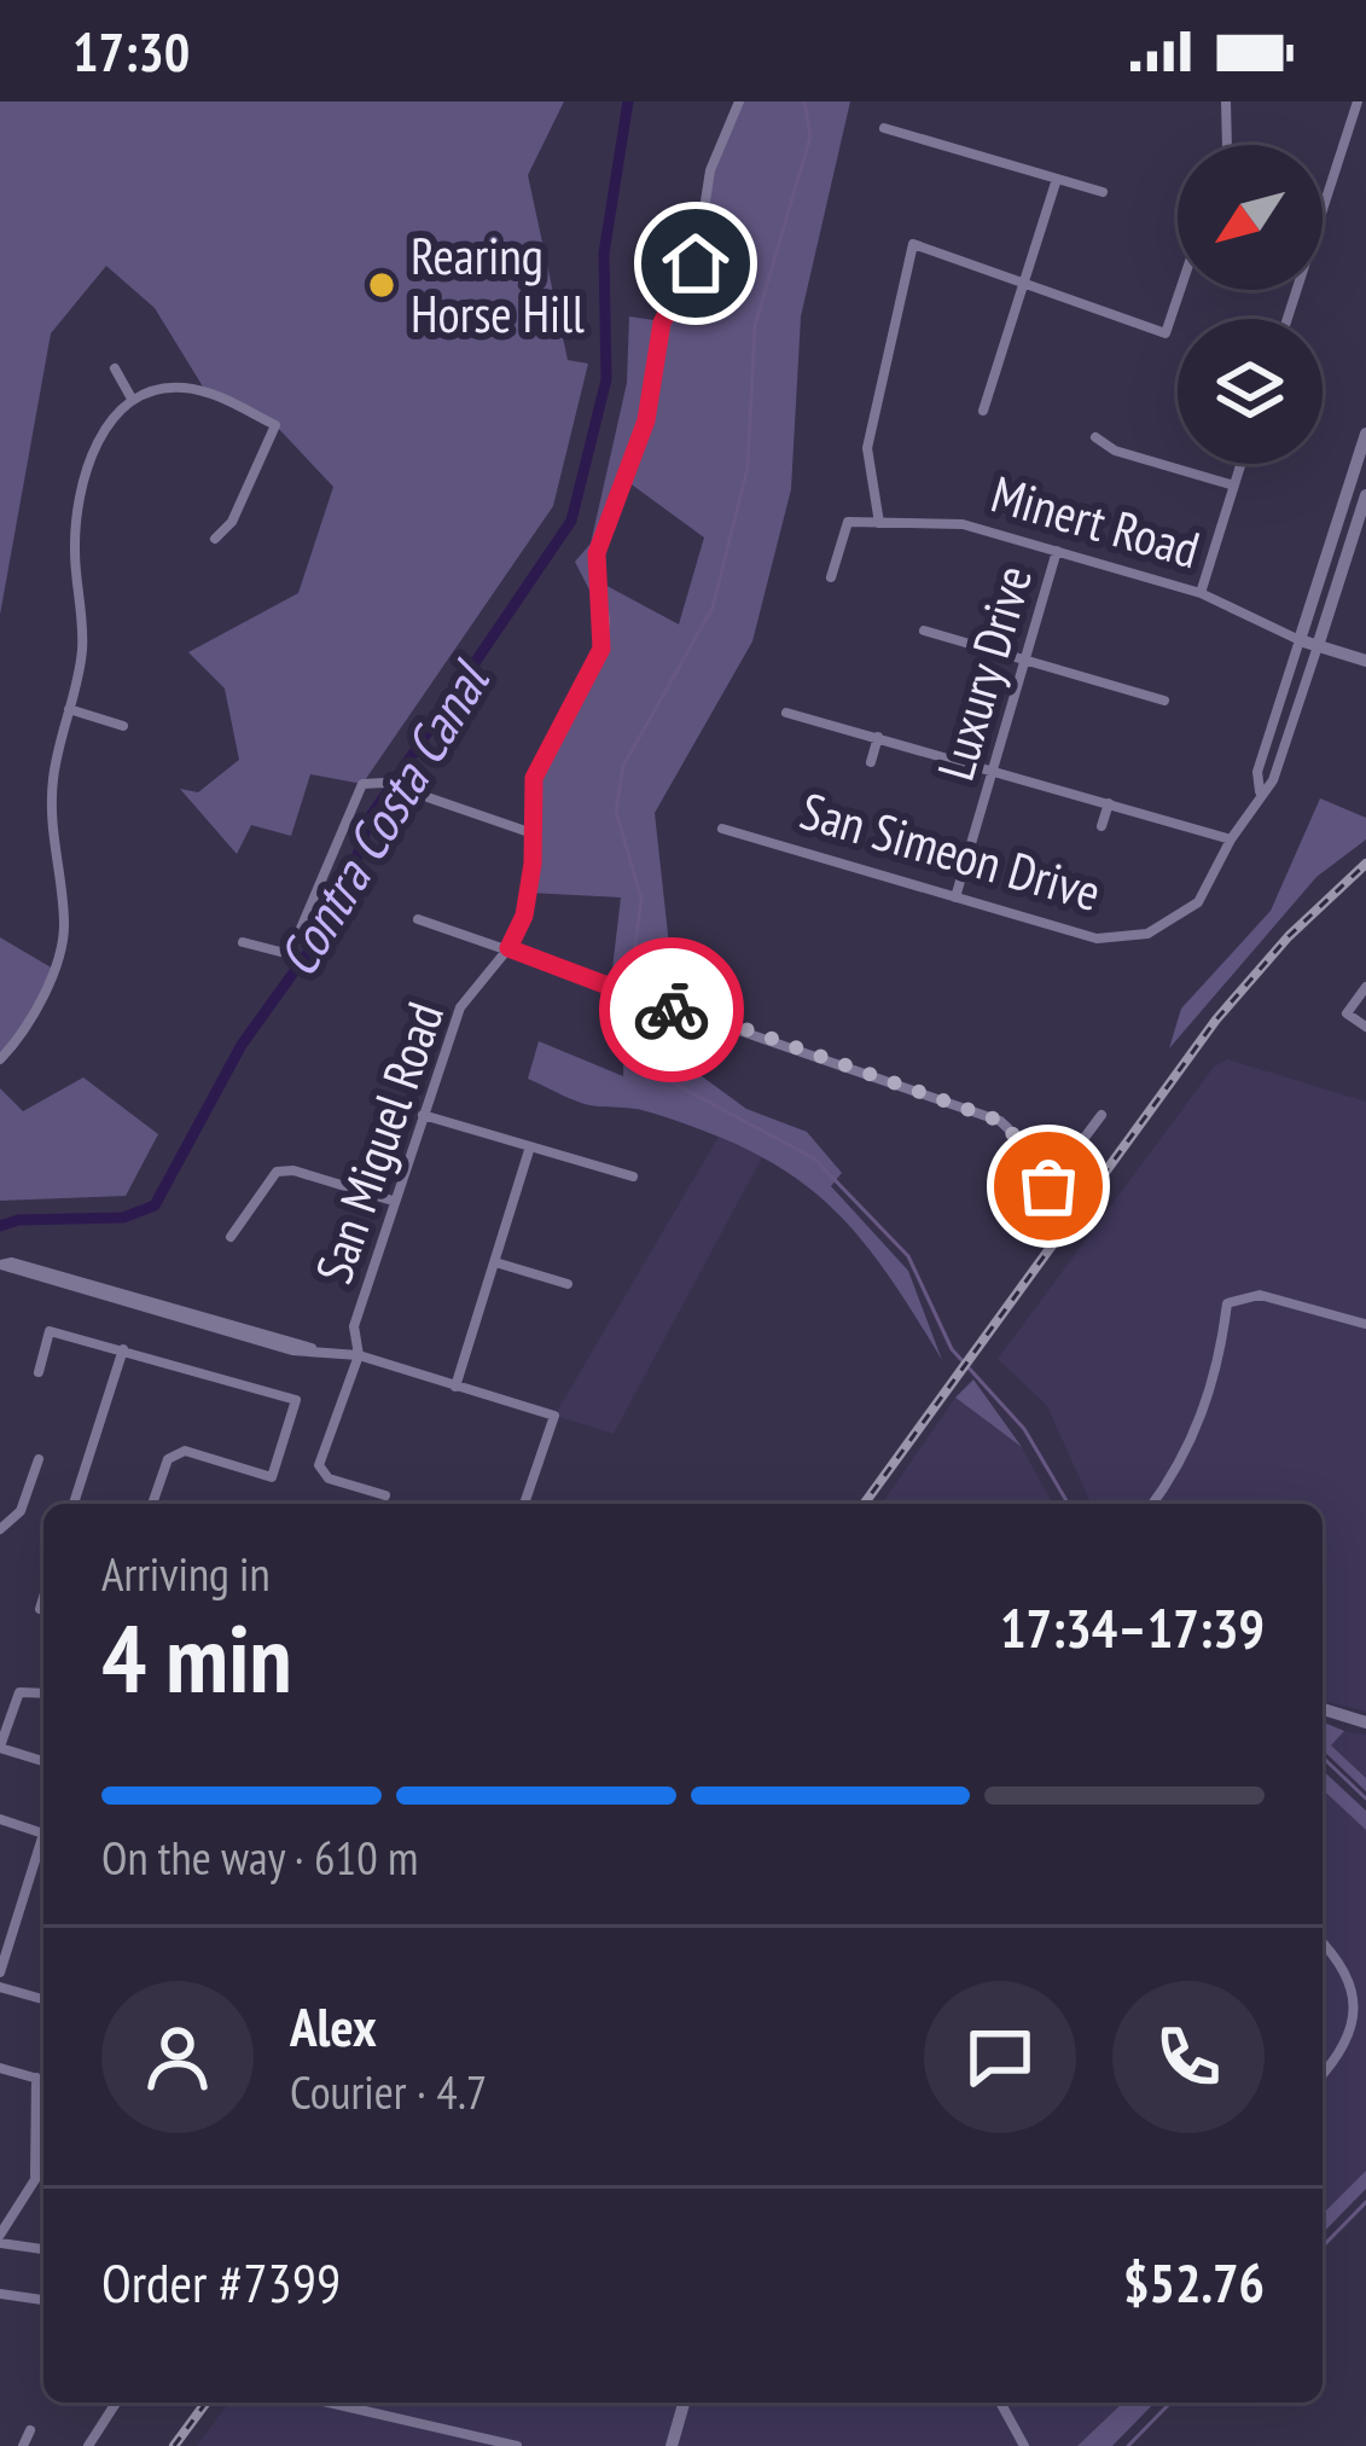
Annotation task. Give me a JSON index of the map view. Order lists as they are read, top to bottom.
{
  "streets": {
    "street": [
      "Minert Road",
      "Luxury Drive",
      "San Simeon Drive",
      "San Miguel Road"
    ]
  },
  "crossings": [
    ["Minert Road", "Luxury Drive"],
    ["Minert Road", "San Simeon Drive"],
    ["Luxury Drive", "San Simeon Drive"]
  ],
  "water": ["Contra Costa Canal"],
  "places": ["Rearing Horse Hill"],
  "north": "bottom left",
  "page": {
    "status": "17:30",
    "heading": ["4 min", "Arriving in", "17:34–17:39"],
    "panel": [
      "Alex",
      "Courier · 4.7",
      "Order #7399",
      "$52.76"
    ],
    "bar": "On the way · 610 m"
  }
}
